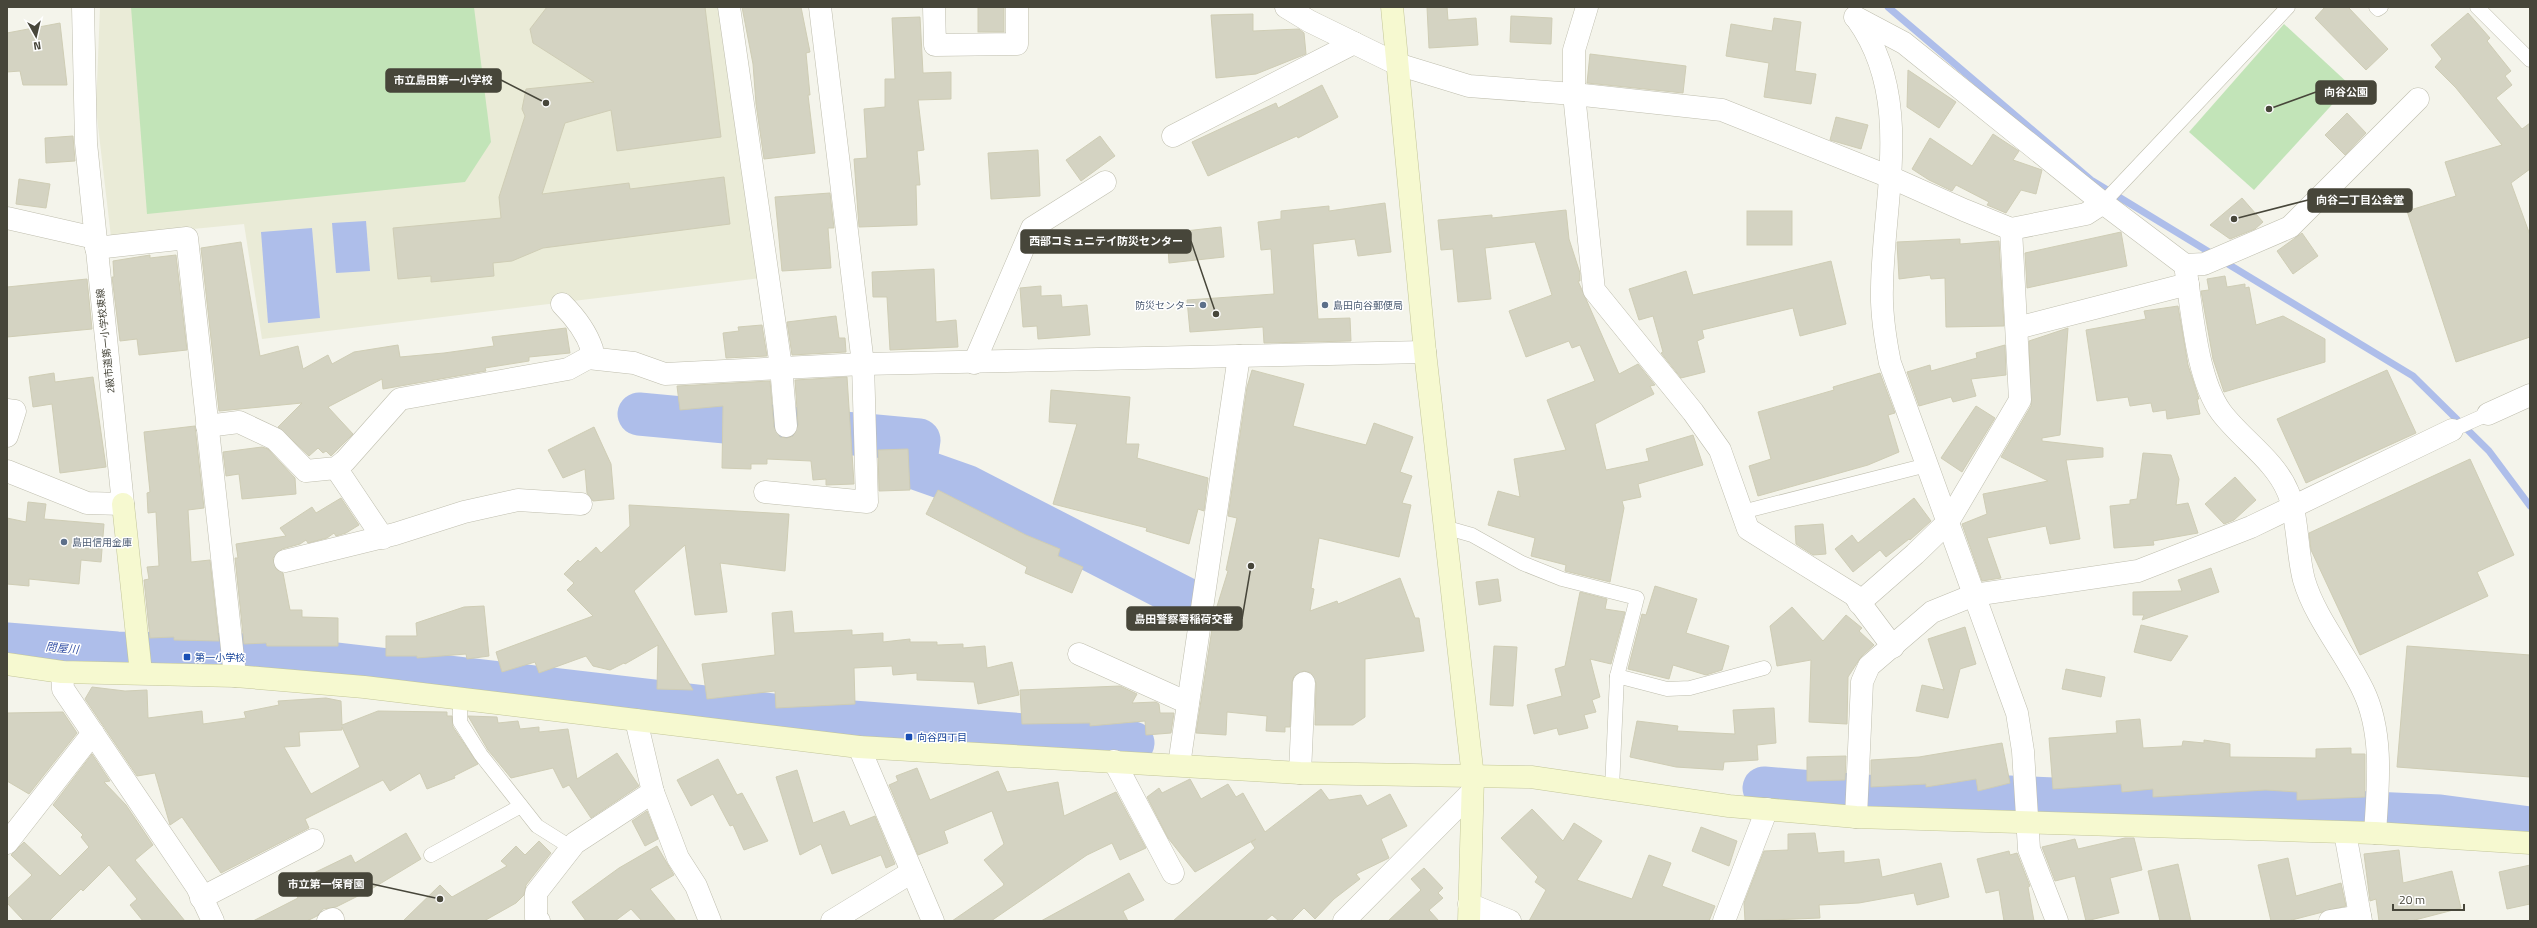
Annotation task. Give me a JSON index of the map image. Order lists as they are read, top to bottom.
{
  "streets": {
    "street": ["2級市道第一小学校東線"]
  },
  "water": ["問屋川"],
  "places": {
    "other": [
      "市立島田第一小学校",
      "向谷公園",
      "向谷二丁目公会堂",
      "防災センター",
      "島田向谷郵便局",
      "西部コミュニテイ防災センター",
      "島田信用金庫",
      "島田警察署稲荷交番",
      "市立第一保育園"
    ],
    "transit": ["第一小学校", "向谷四丁目"]
  },
  "scale_bar": "20 m",
  "north": "bottom"
}
